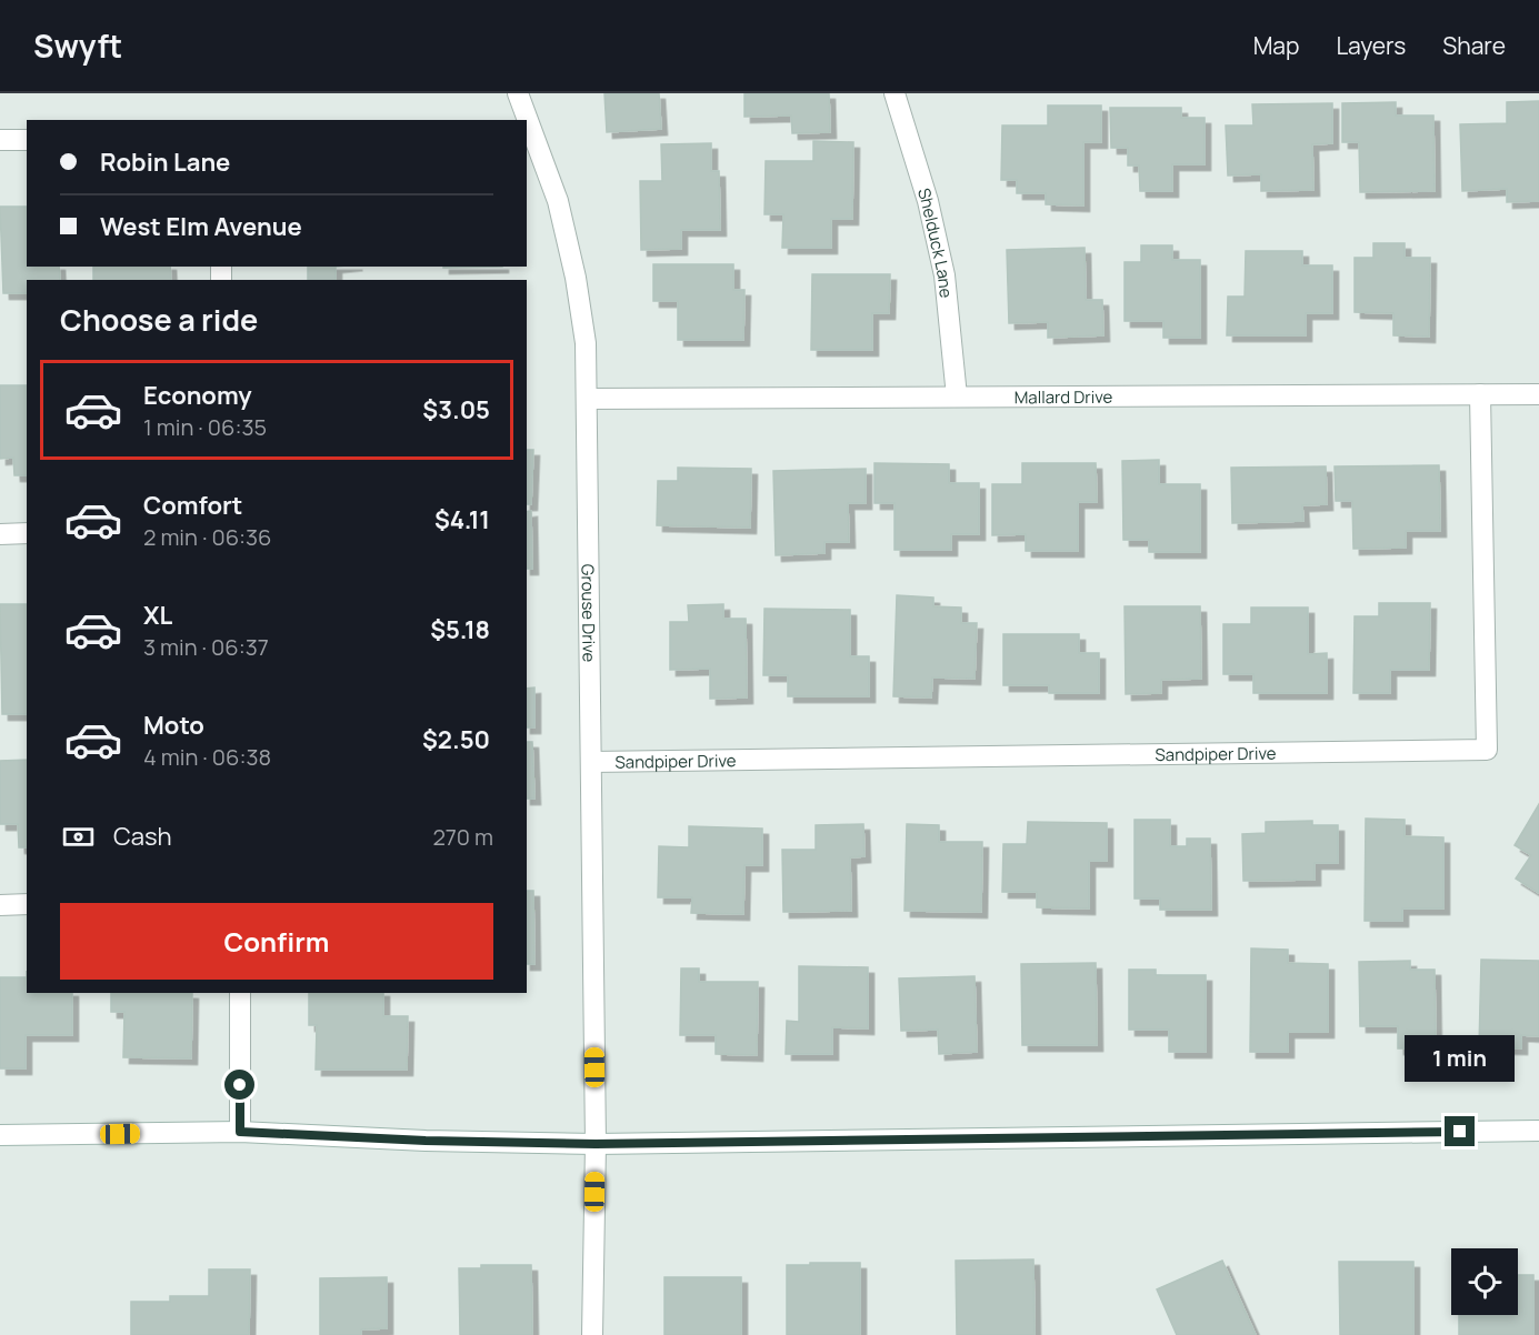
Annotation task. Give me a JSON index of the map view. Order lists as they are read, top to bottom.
{
  "streets": {
    "street": [
      "Shelduck Lane",
      "Mallard Drive",
      "Grouse Drive",
      "Sandpiper Drive"
    ]
  },
  "crossings": [
    ["Shelduck Lane", "Mallard Drive"],
    ["Mallard Drive", "Grouse Drive"],
    ["Mallard Drive", "Sandpiper Drive"],
    ["Grouse Drive", "Sandpiper Drive"]
  ],
  "page": {
    "header": "Swyft",
    "nav": ["Map", "Layers", "Share"],
    "banner": ["Robin Lane", "West Elm Avenue"],
    "heading": "Choose a ride",
    "list": [
      {
        "name": "Economy",
        "note": "1 min · 06:35",
        "value": "$3.05"
      },
      {
        "name": "Comfort",
        "note": "2 min · 06:36",
        "value": "$4.11"
      },
      {
        "name": "XL",
        "note": "3 min · 06:37",
        "value": "$5.18"
      },
      {
        "name": "Moto",
        "note": "4 min · 06:38",
        "value": "$2.50"
      }
    ],
    "pay": ["Cash", "270 m"],
    "buttons": "Confirm",
    "bubble": "1 min"
  }
}
